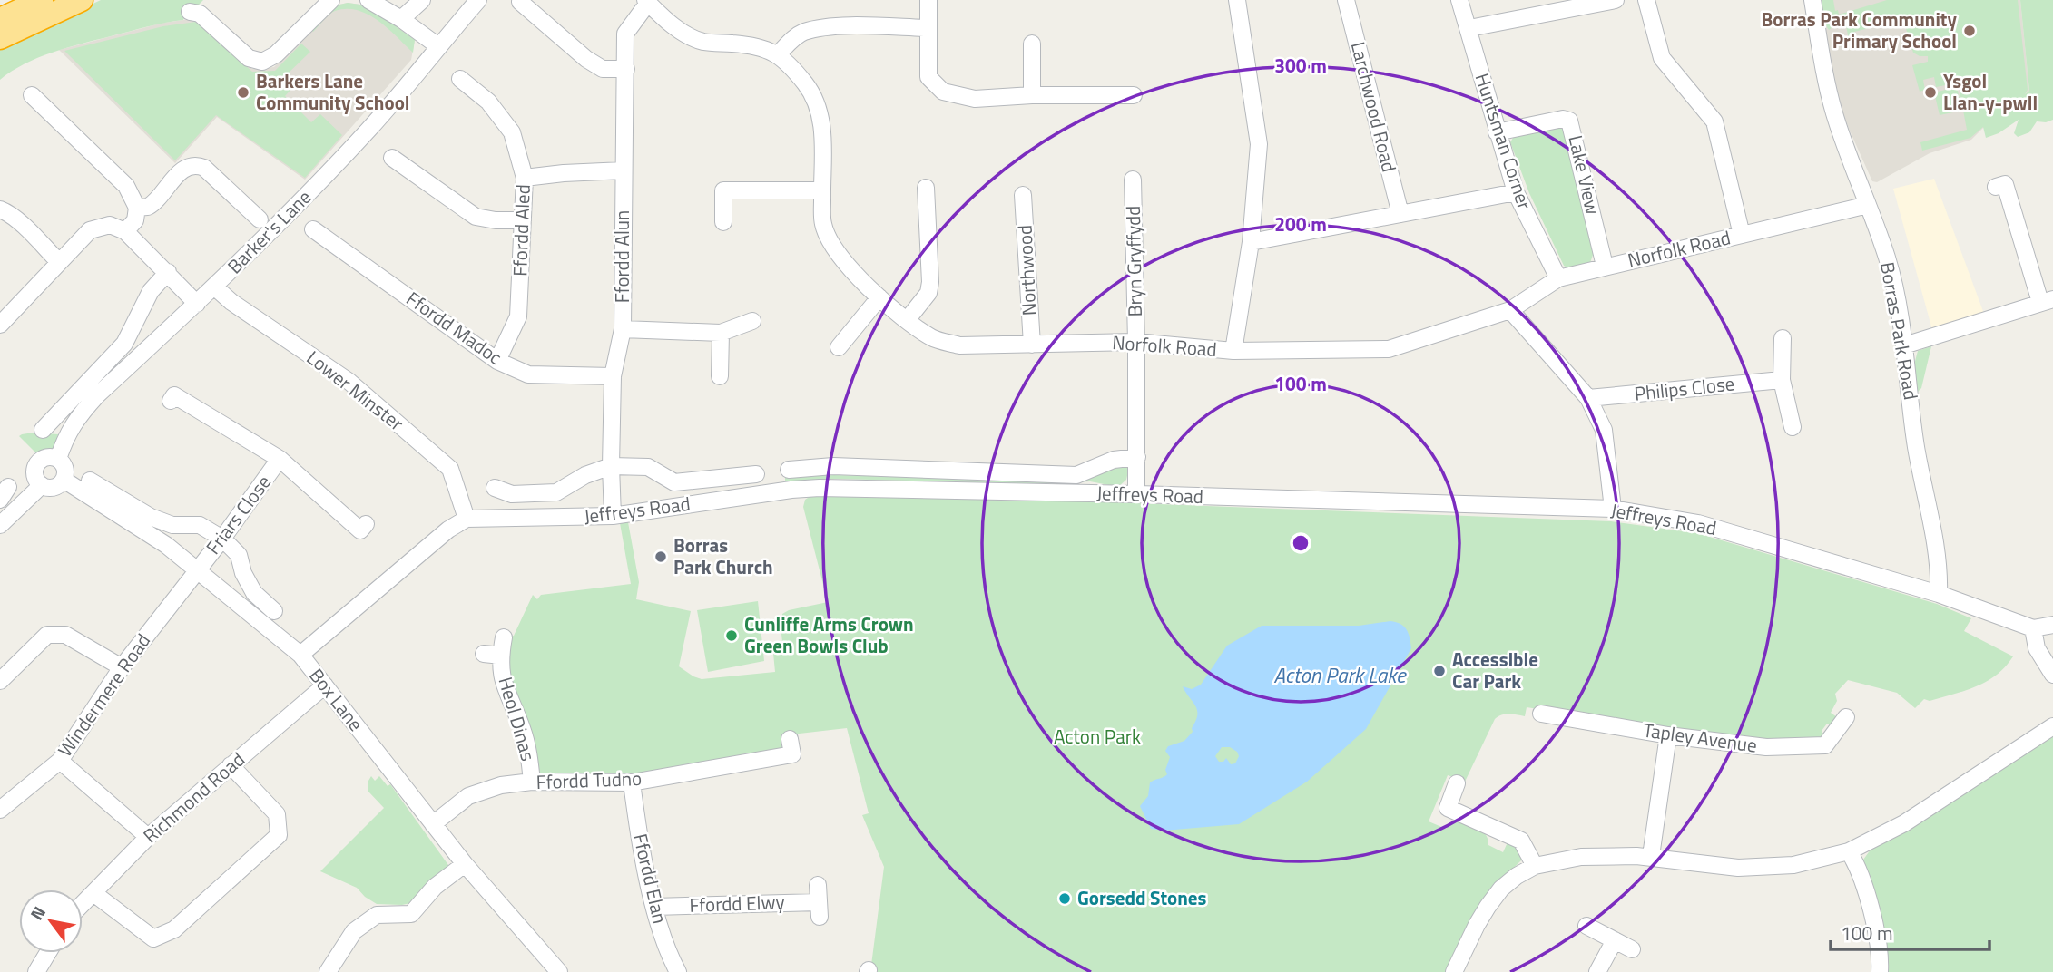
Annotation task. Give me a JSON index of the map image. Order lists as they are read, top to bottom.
{
  "streets": {
    "street": [
      "Larchwood Road",
      "Huntsman Corner",
      "Lake View",
      "Ffordd Aled",
      "Barker's Lane",
      "Norfolk Road",
      "Ffordd Alun",
      "Bryn Gryffydd",
      "Northwood",
      "Ffordd Madoc",
      "Borras Park Road",
      "Philips Close",
      "Lower Minster",
      "Jeffreys Road",
      "Friars Close",
      "Windermere Road",
      "Box Lane",
      "Heol Dinas",
      "Tapley Avenue",
      "Ffordd Tudno",
      "Richmond Road",
      "Ffordd Elan",
      "Ffordd Elwy"
    ]
  },
  "crossings": [
    ["Huntsman Corner", "Lake View"],
    ["Huntsman Corner", "Norfolk Road"],
    ["Lake View", "Norfolk Road"],
    ["Ffordd Aled", "Ffordd Madoc"],
    ["Barker's Lane", "Lower Minster"],
    ["Barker's Lane", "Box Lane"],
    ["Norfolk Road", "Ffordd Alun"],
    ["Norfolk Road", "Bryn Gryffydd"],
    ["Norfolk Road", "Northwood"],
    ["Norfolk Road", "Borras Park Road"],
    ["Ffordd Alun", "Ffordd Madoc"],
    ["Ffordd Alun", "Jeffreys Road"],
    ["Bryn Gryffydd", "Jeffreys Road"],
    ["Borras Park Road", "Jeffreys Road"],
    ["Lower Minster", "Jeffreys Road"],
    ["Friars Close", "Windermere Road"],
    ["Friars Close", "Box Lane"],
    ["Windermere Road", "Box Lane"],
    ["Box Lane", "Ffordd Tudno"],
    ["Box Lane", "Richmond Road"],
    ["Heol Dinas", "Ffordd Tudno"],
    ["Ffordd Tudno", "Ffordd Elan"],
    ["Ffordd Elan", "Ffordd Elwy"]
  ],
  "water": ["Acton Park Lake"],
  "parks": ["Acton Park"],
  "places": [
    "Borras Park Community Primary School",
    "Barkers Lane Community School",
    "Ysgol Llan-y-pwll",
    "Borras Park Church",
    "Cunliffe Arms Crown Green Bowls Club",
    "Accessible Car Park",
    "Gorsedd Stones"
  ],
  "scale_bar": "100 m",
  "north": "top left",
  "rings": ["300 m", "200 m", "100 m"]
}
